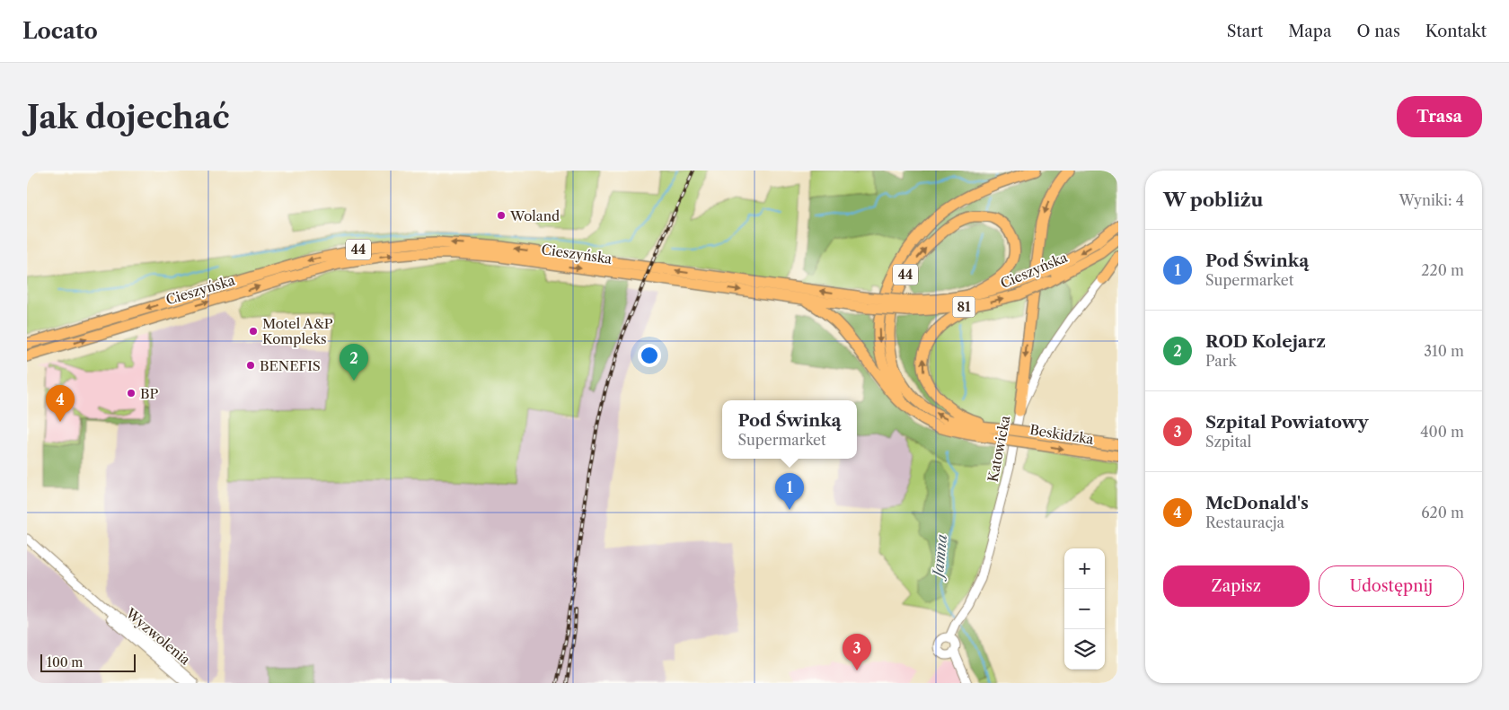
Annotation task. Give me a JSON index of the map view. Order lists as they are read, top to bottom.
{
  "streets": {
    "main road": [
      "44",
      "Cieszyńska",
      "81",
      "Beskidzka"
    ],
    "street": ["Katowicka", "Wyzwolenia"]
  },
  "crossings": [
    ["44", "Cieszyńska"],
    ["44", "Beskidzka"],
    ["Cieszyńska", "81"]
  ],
  "water": ["Jamna"],
  "places": [
    "Woland",
    "Motel A&P Kompleks",
    "BENEFIS",
    "BP"
  ],
  "scale_bar": "100 m",
  "page": {
    "header": "Locato",
    "nav": [
      "Start",
      "Mapa",
      "O nas",
      "Kontakt"
    ],
    "buttons": [
      "Trasa",
      ["Zapisz", "Udostępnij"]
    ],
    "title": "Jak dojechać",
    "heading": ["W pobliżu", "Wyniki: 4"],
    "list": [
      {
        "mark": "1",
        "name": "Pod Świnką",
        "note": "Supermarket",
        "value": "220 m"
      },
      {
        "mark": "2",
        "name": "ROD Kolejarz",
        "note": "Park",
        "value": "310 m"
      },
      {
        "mark": "3",
        "name": "Szpital Powiatowy",
        "note": "Szpital",
        "value": "400 m"
      },
      {
        "mark": "4",
        "name": "McDonald's",
        "note": "Restauracja",
        "value": "620 m"
      }
    ],
    "pins": [
      "2",
      "4",
      "1",
      "3"
    ],
    "popup": ["Pod Świnką", "Supermarket"],
    "map_buttons": ["+", "−"],
    "scale": "100 m"
  }
}
